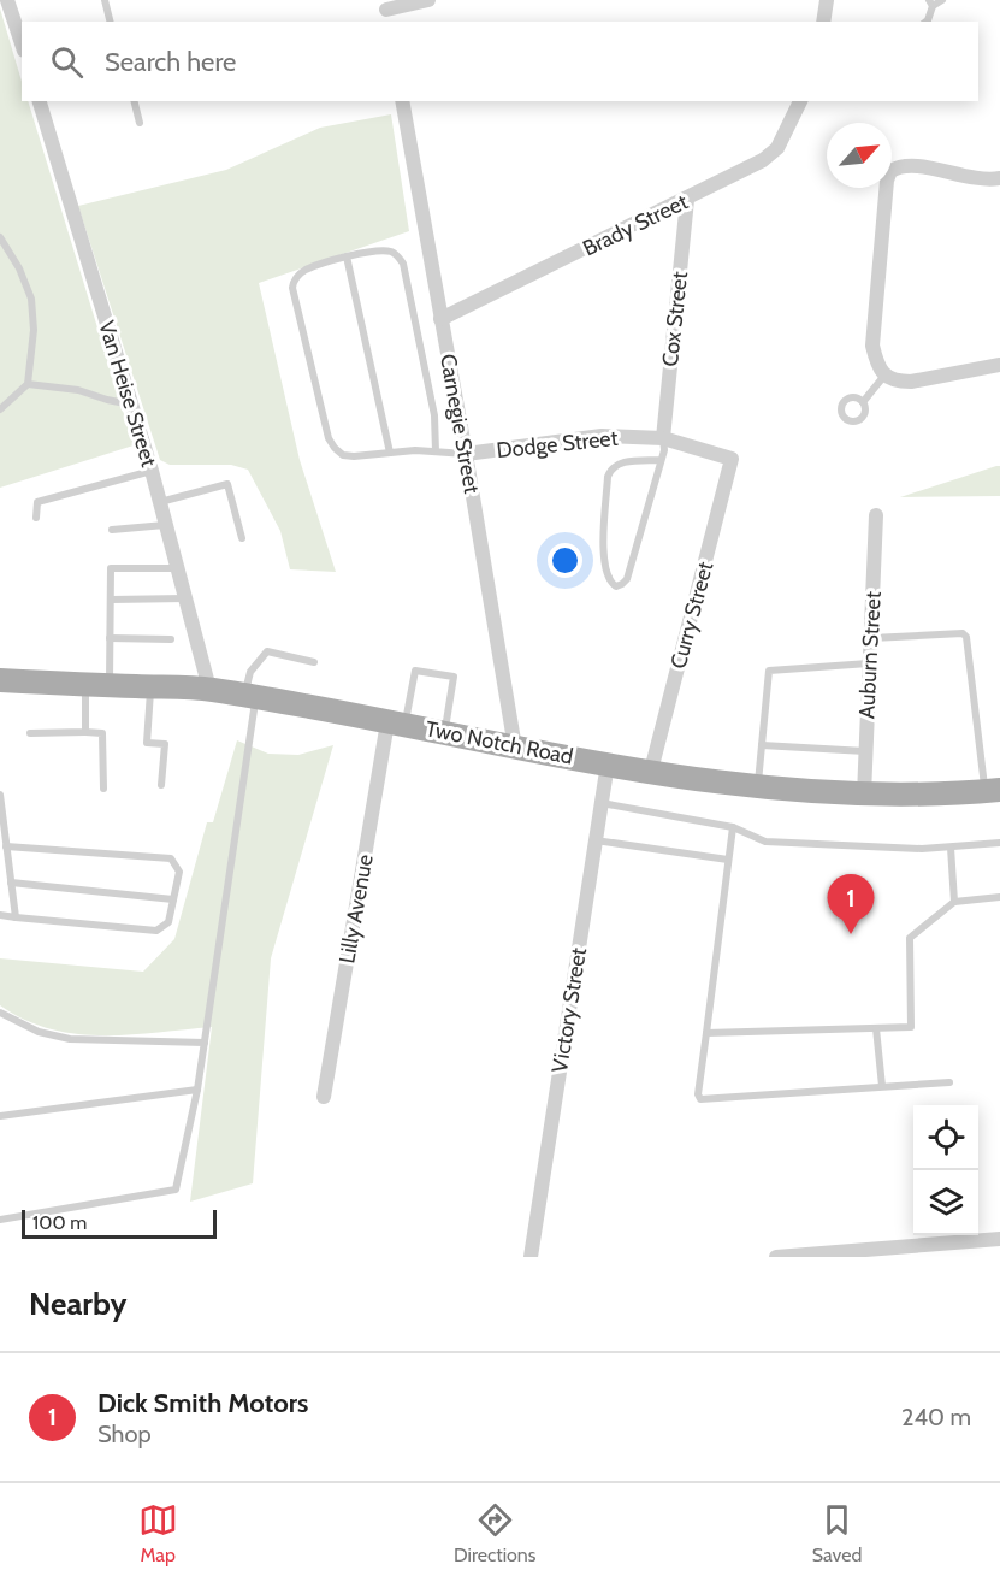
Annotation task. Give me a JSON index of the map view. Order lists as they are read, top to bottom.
{
  "streets": {
    "main road": ["Two Notch Road"],
    "street": [
      "Brady Street",
      "Cox Street",
      "Van Heise Street",
      "Carnegie Street",
      "Dodge Street",
      "Curry Street",
      "Auburn Street",
      "Lilly Avenue",
      "Victory Street"
    ]
  },
  "crossings": [
    ["Brady Street", "Cox Street"],
    ["Brady Street", "Carnegie Street"],
    ["Cox Street", "Dodge Street"],
    ["Van Heise Street", "Two Notch Road"],
    ["Carnegie Street", "Dodge Street"],
    ["Carnegie Street", "Two Notch Road"],
    ["Dodge Street", "Curry Street"],
    ["Curry Street", "Two Notch Road"],
    ["Auburn Street", "Two Notch Road"],
    ["Two Notch Road", "Lilly Avenue"],
    ["Two Notch Road", "Victory Street"]
  ],
  "scale_bar": "100 m",
  "north": "top right",
  "page": {
    "search": "Search here",
    "pins": "1",
    "scale": "100 m",
    "heading": "Nearby",
    "list": [
      {
        "mark": "1",
        "name": "Dick Smith Motors",
        "note": "Shop",
        "value": "240 m"
      }
    ],
    "nav": ["Map", "Directions", "Saved"]
  }
}
